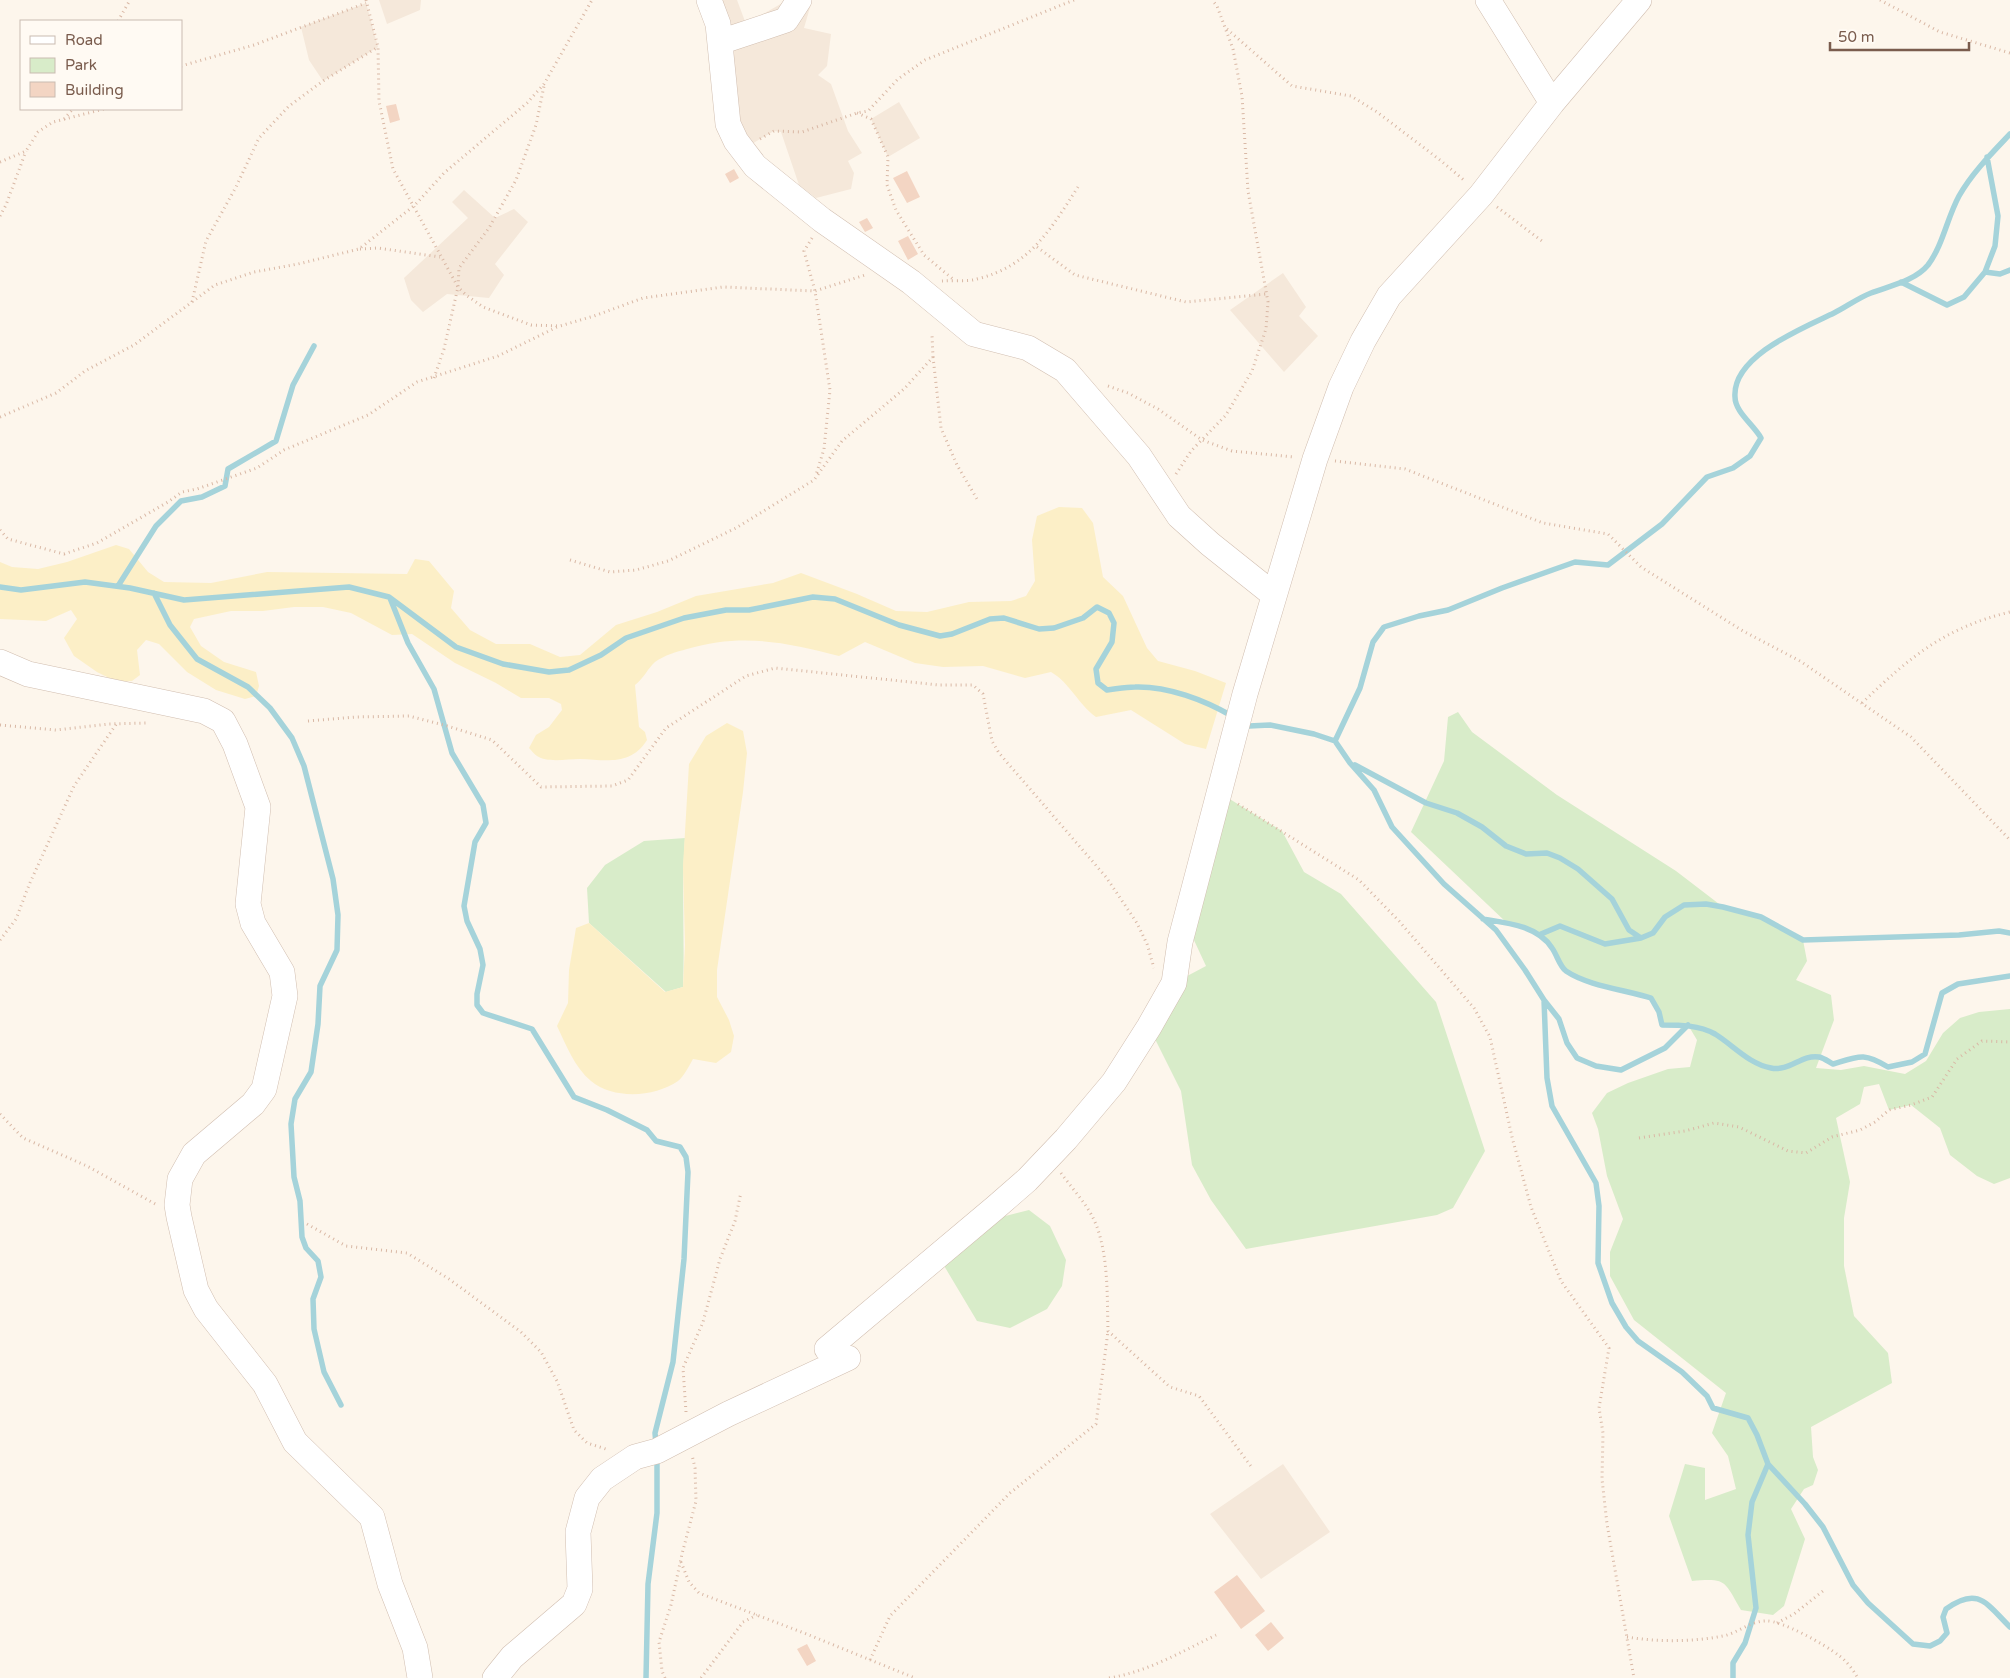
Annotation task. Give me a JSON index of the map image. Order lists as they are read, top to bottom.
{
  "legend": ["Road", "Park", "Building"],
  "scale_bar": "50 m"
}
